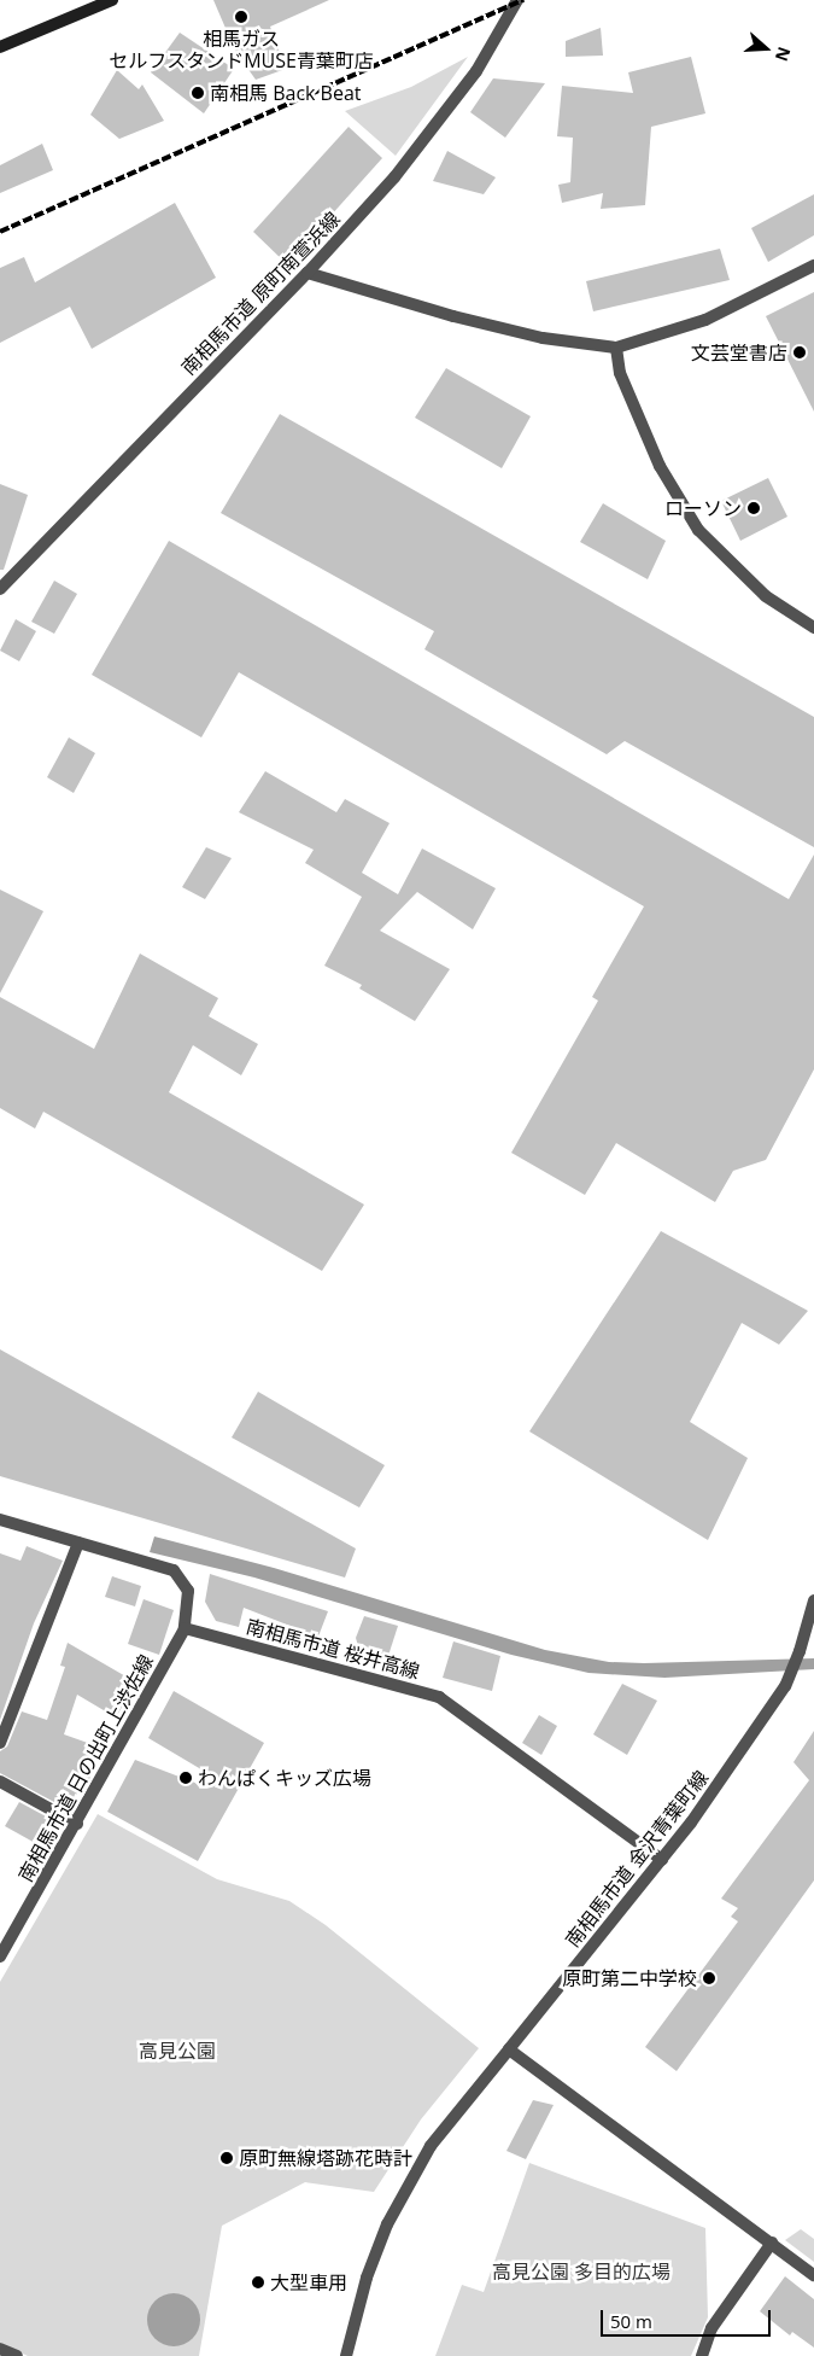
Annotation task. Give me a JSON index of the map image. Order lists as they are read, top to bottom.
{
  "streets": {
    "street": [
      "南相馬市道 原町南萱浜線",
      "南相馬市道 桜井高線",
      "南相馬市道 日の出町上渋佐線",
      "南相馬市道 金沢青葉町線"
    ]
  },
  "crossings": [
    ["南相馬市道 桜井高線", "南相馬市道 日の出町上渋佐線"],
    ["南相馬市道 桜井高線", "南相馬市道 金沢青葉町線"]
  ],
  "parks": ["高見公園", "高見公園 多目的広場"],
  "places": [
    "相馬ガス セルフスタンドMUSE青葉町店",
    "南相馬 Back Beat",
    "文芸堂書店",
    "ローソン",
    "わんぱくキッズ広場",
    "原町第二中学校",
    "原町無線塔跡花時計",
    "大型車用"
  ],
  "scale_bar": "50 m",
  "north": "right"
}
